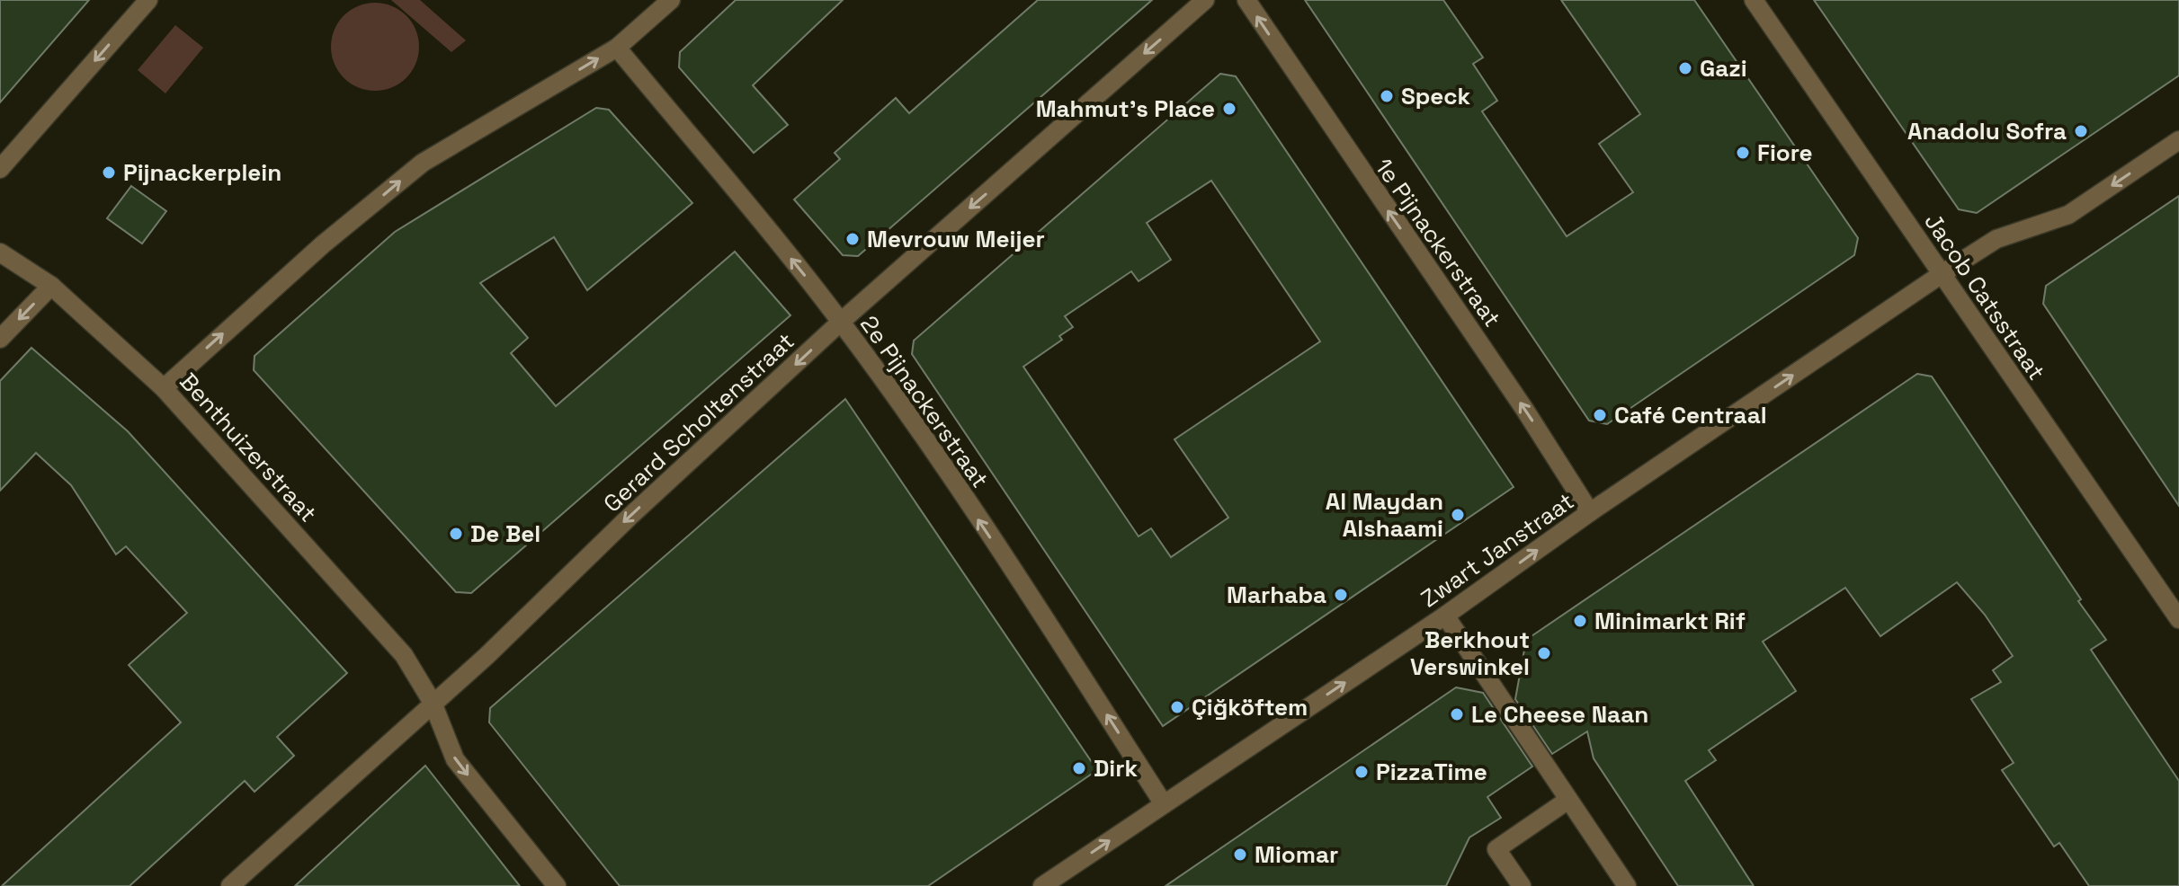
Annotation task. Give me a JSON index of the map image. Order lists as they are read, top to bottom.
{
  "streets": {
    "street": [
      "1e Pijnackerstraat",
      "Jacob Catsstraat",
      "2e Pijnackerstraat",
      "Gerard Scholtenstraat",
      "Benthuizerstraat",
      "Zwart Janstraat"
    ]
  },
  "crossings": [
    ["1e Pijnackerstraat", "Zwart Janstraat"],
    ["Jacob Catsstraat", "Zwart Janstraat"],
    ["2e Pijnackerstraat", "Gerard Scholtenstraat"],
    ["2e Pijnackerstraat", "Zwart Janstraat"],
    ["Gerard Scholtenstraat", "Benthuizerstraat"]
  ],
  "one_way": ["1e Pijnackerstraat", "2e Pijnackerstraat", "Gerard Scholtenstraat"],
  "places": [
    "Gazi",
    "Speck",
    "Mahmut's Place",
    "Anadolu Sofra",
    "Fiore",
    "Pijnackerplein",
    "Mevrouw Meijer",
    "Café Centraal",
    "Al Maydan Alshaami",
    "De Bel",
    "Marhaba",
    "Minimarkt Rif",
    "Berkhout Verswinkel",
    "Çiğköftem",
    "Le Cheese Naan",
    "Dirk",
    "PizzaTime",
    "Miomar"
  ]
}
